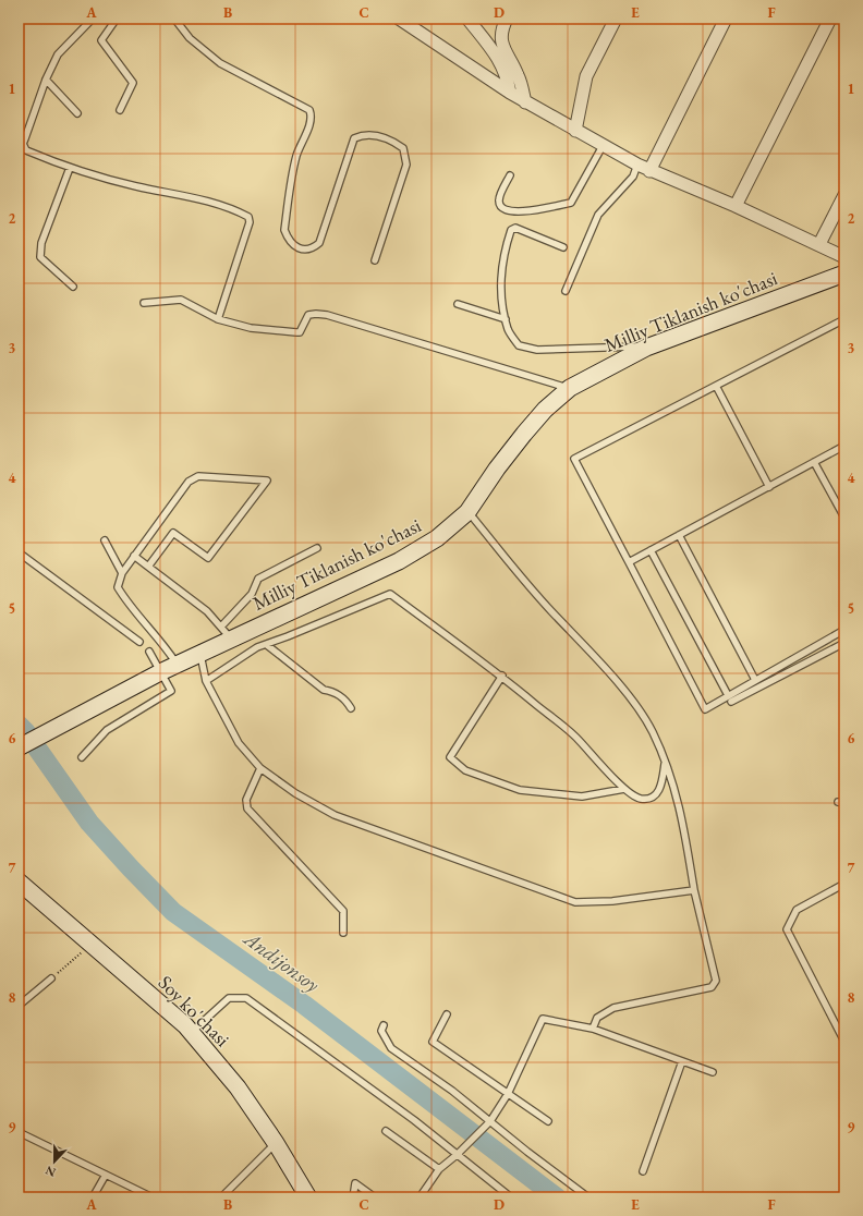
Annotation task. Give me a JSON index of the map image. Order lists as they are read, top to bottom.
{
  "streets": {
    "main road": ["Milliy Tiklanish ko'chasi", "Soy ko'chasi"]
  },
  "water": ["Andijonsoy"],
  "north": "bottom",
  "grid": {
    "columns": [
      "A",
      "B",
      "C",
      "D",
      "E",
      "F"
    ],
    "rows": [
      "1",
      "2",
      "3",
      "4",
      "5",
      "6",
      "7",
      "8",
      "9"
    ]
  }
}
